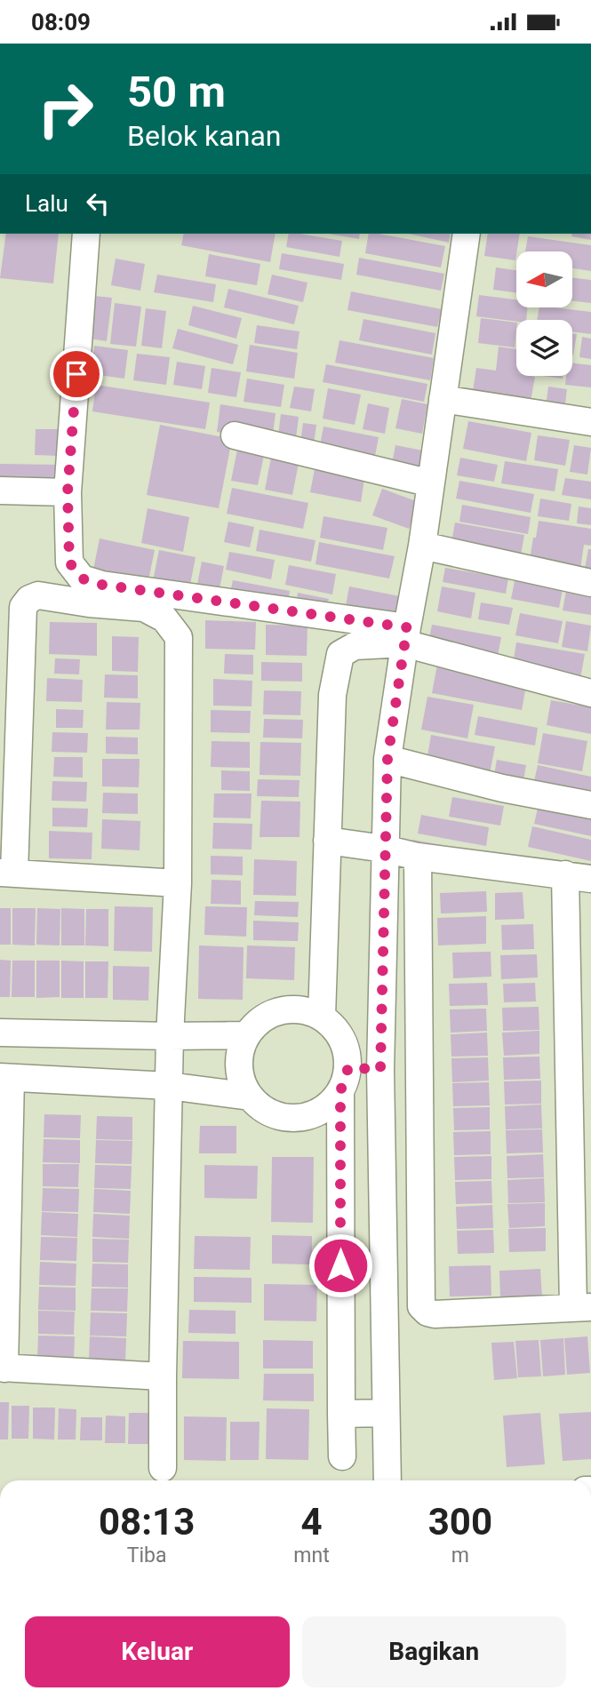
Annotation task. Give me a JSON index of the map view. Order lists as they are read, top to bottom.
{
  "north": "left",
  "page": {
    "status": "08:09",
    "turn": ["50 m", "Belok kanan"],
    "then": "Lalu",
    "eta": [
      "08:13",
      "Tiba",
      "4",
      "mnt",
      "300",
      "m"
    ],
    "buttons": ["Keluar", "Bagikan"]
  }
}
